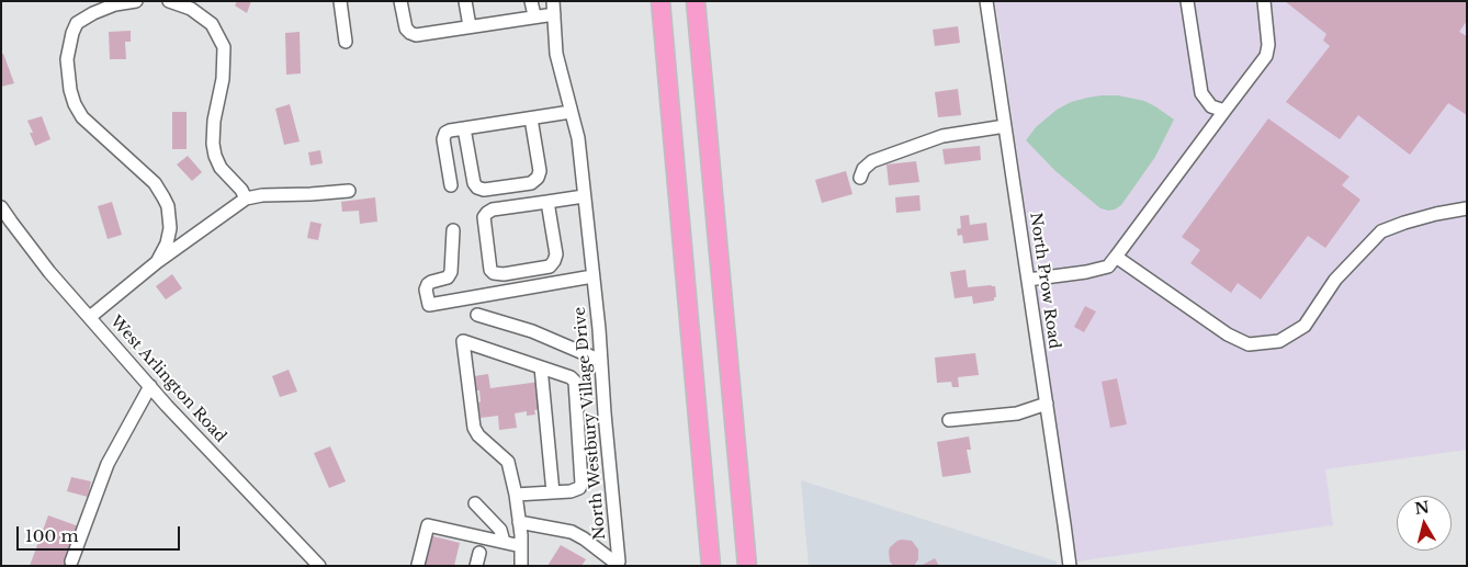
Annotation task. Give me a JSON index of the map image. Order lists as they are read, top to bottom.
{
  "streets": {
    "street": ["North Prow Road", "West Arlington Road", "North Westbury Village Drive"]
  },
  "scale_bar": "100 m",
  "north": "top"
}
